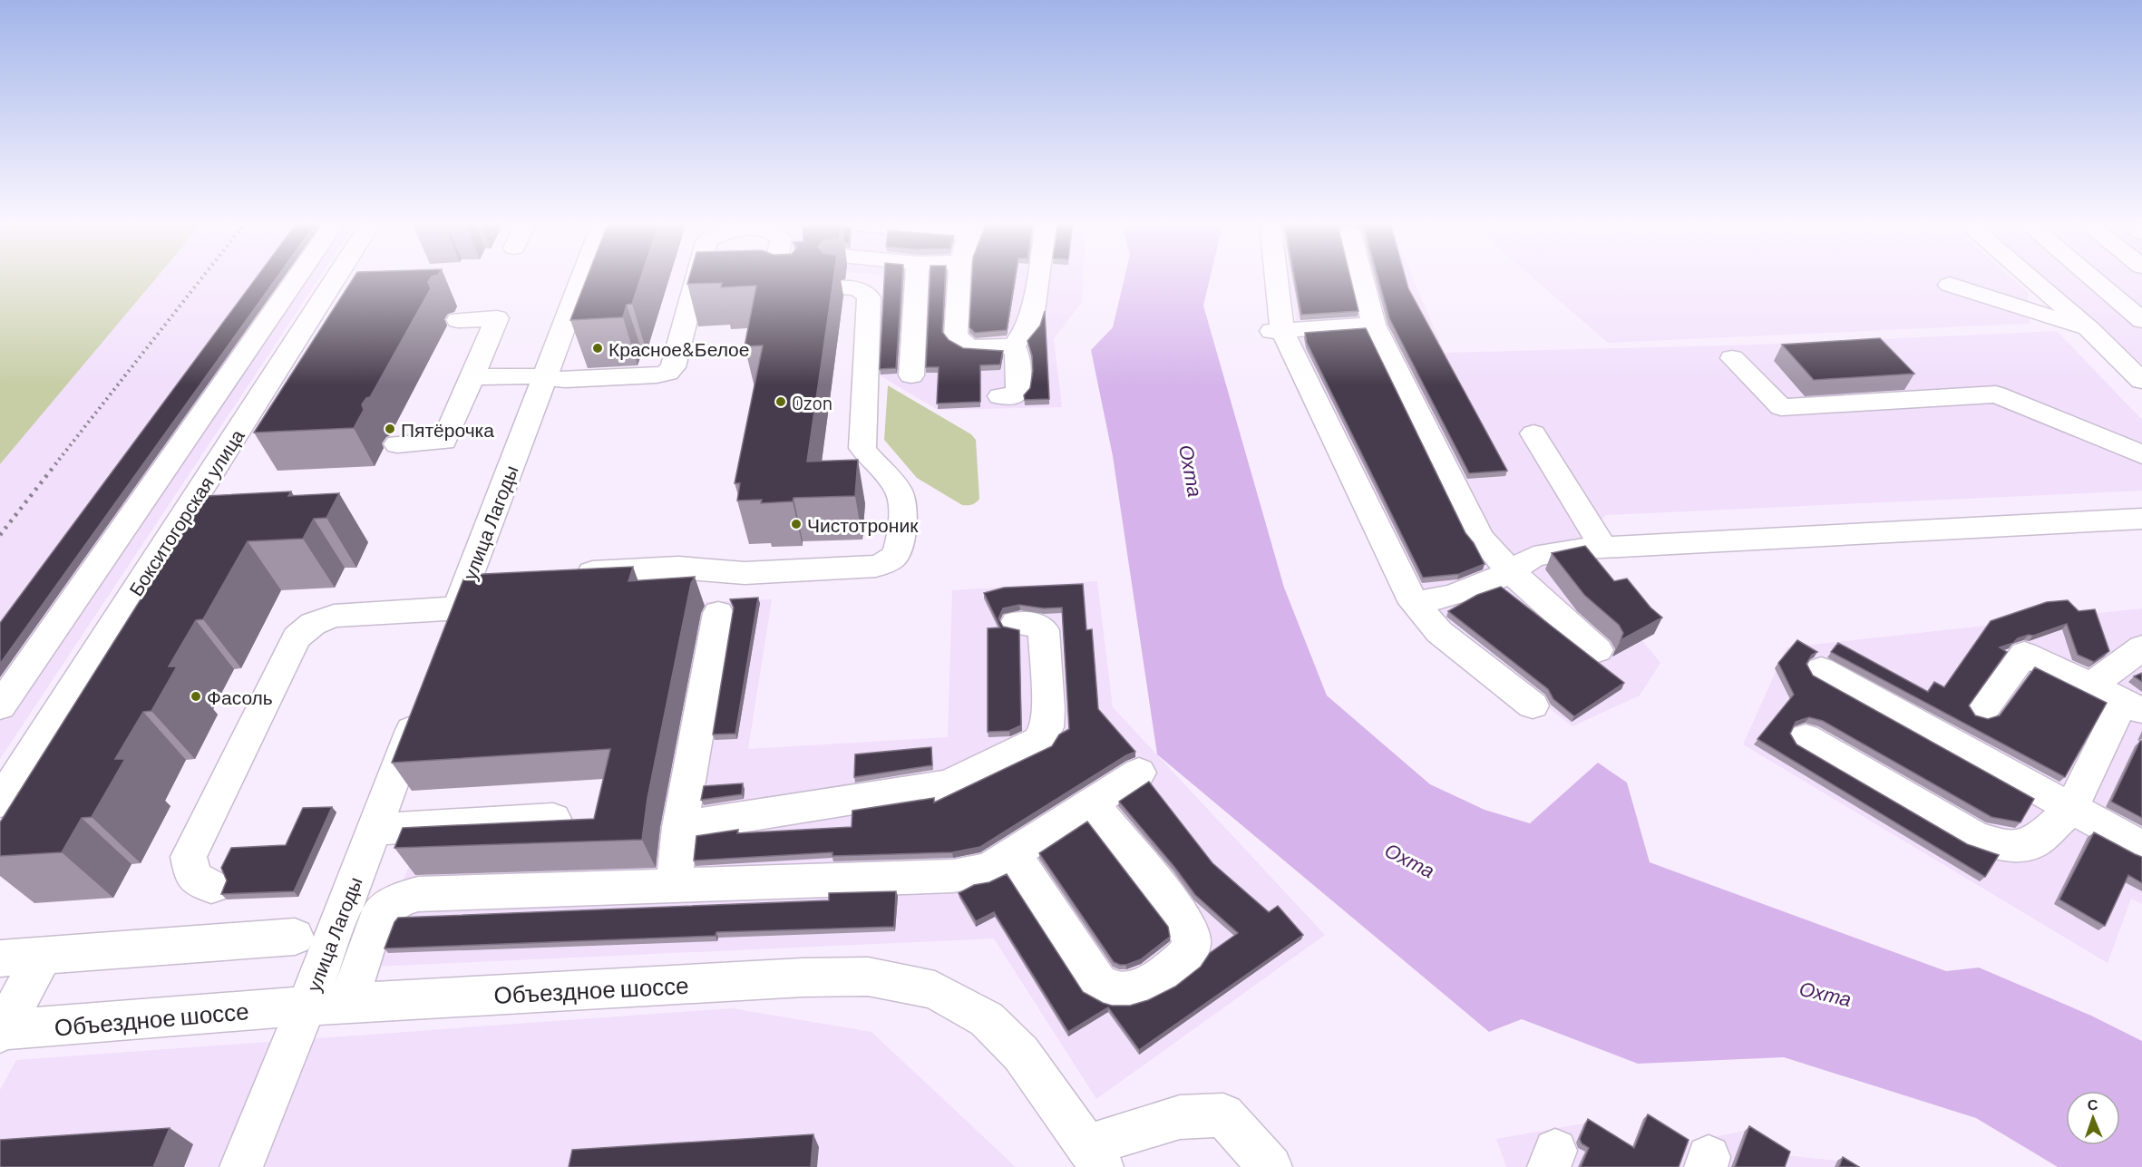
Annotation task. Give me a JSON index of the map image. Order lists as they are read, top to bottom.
{
  "streets": {
    "street": ["Бокситогорская улица", "улица Лагоды", "Объездное шоссе"]
  },
  "crossings": [
    ["улица Лагоды", "Объездное шоссе"]
  ],
  "water": ["Охта"],
  "places": [
    "Красное&Белое",
    "Ozon",
    "Пятёрочка",
    "Чистотроник",
    "Фасоль"
  ],
  "north": "top"
}
